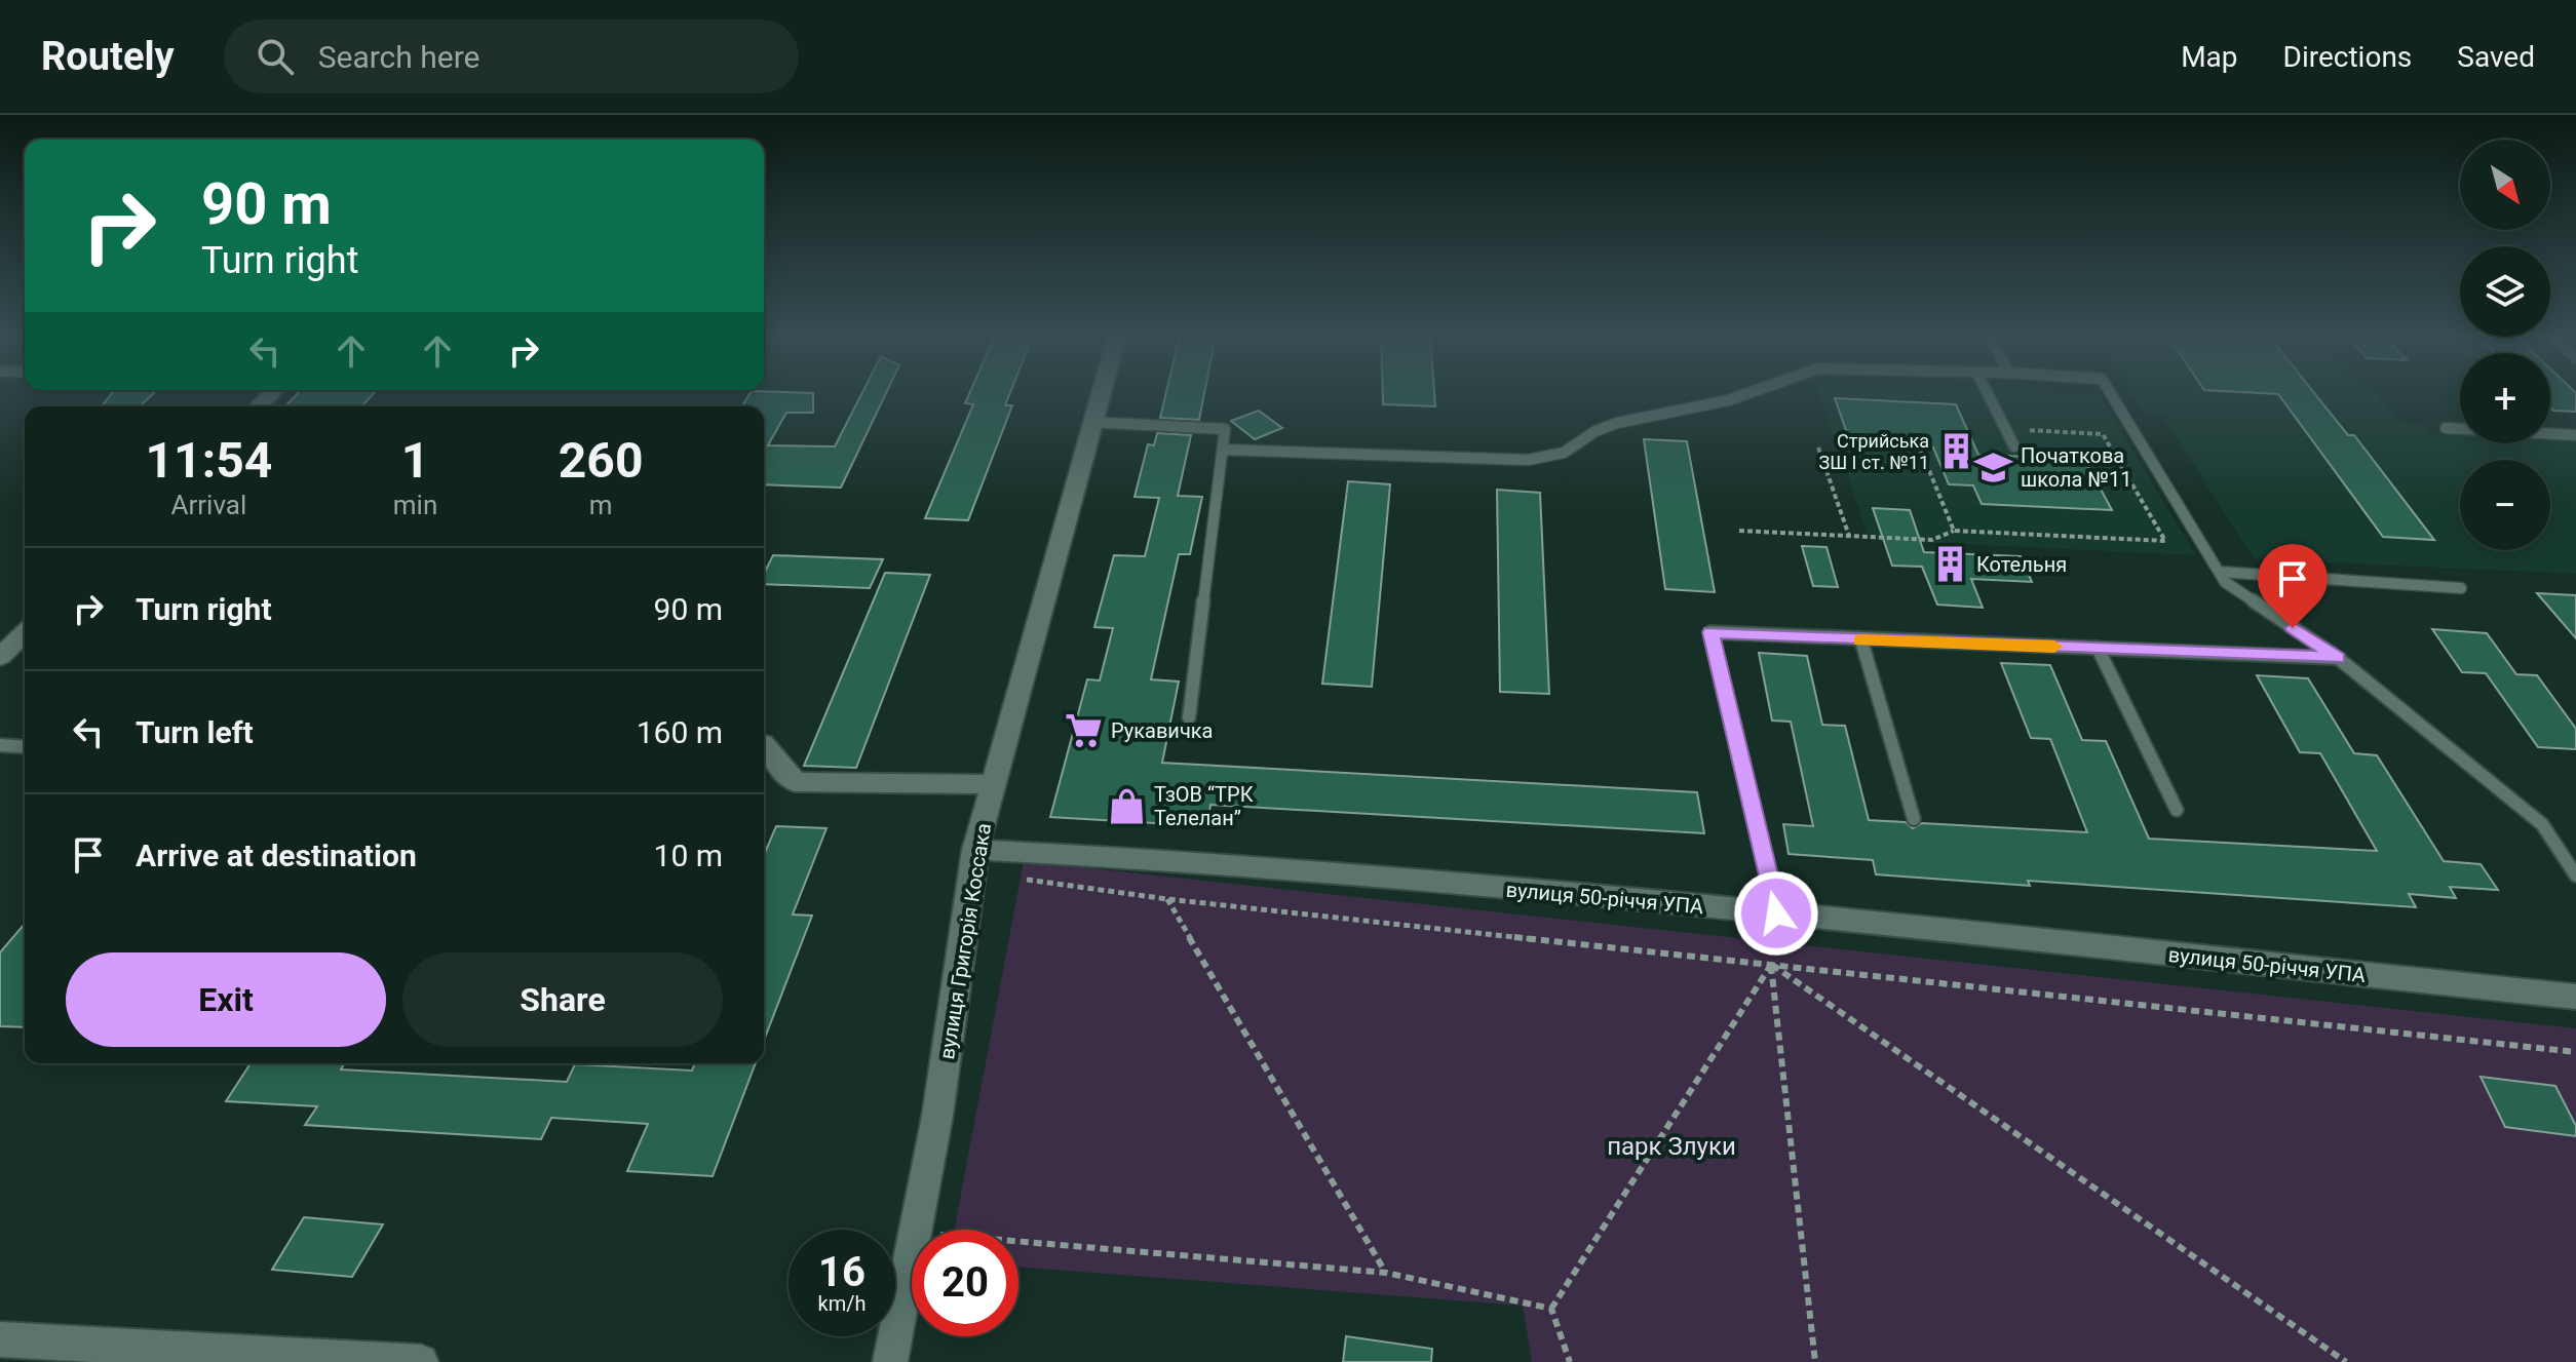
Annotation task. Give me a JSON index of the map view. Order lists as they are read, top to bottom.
{
  "streets": {
    "street": ["вулиця 50-річчя УПА", "вулиця Григорія Коссака"]
  },
  "crossings": [
    ["вулиця 50-річчя УПА", "вулиця Григорія Коссака"]
  ],
  "parks": ["парк Злуки"],
  "places": {
    "building": ["Стрийська ЗШ I ст. №11", "Котельня"],
    "school or university": ["Початкова школа №11"],
    "supermarket": ["Рукавичка"],
    "shop": ["ТзОВ “ТРК Телелан”"]
  },
  "north": "bottom right",
  "page": {
    "header": "Routely",
    "search": "Search here",
    "nav": ["Map", "Directions", "Saved"],
    "map_buttons": ["+", "−"],
    "turn": ["90 m", "Turn right"],
    "eta": [
      "11:54",
      "Arrival",
      "1",
      "min",
      "260",
      "m"
    ],
    "list": [
      {
        "name": "Turn right",
        "value": "90 m"
      },
      {
        "name": "Turn left",
        "value": "160 m"
      },
      {
        "name": "Arrive at destination",
        "value": "10 m"
      }
    ],
    "buttons": ["Exit", "Share"],
    "speed": "16 km/h",
    "limit": "20"
  }
}
